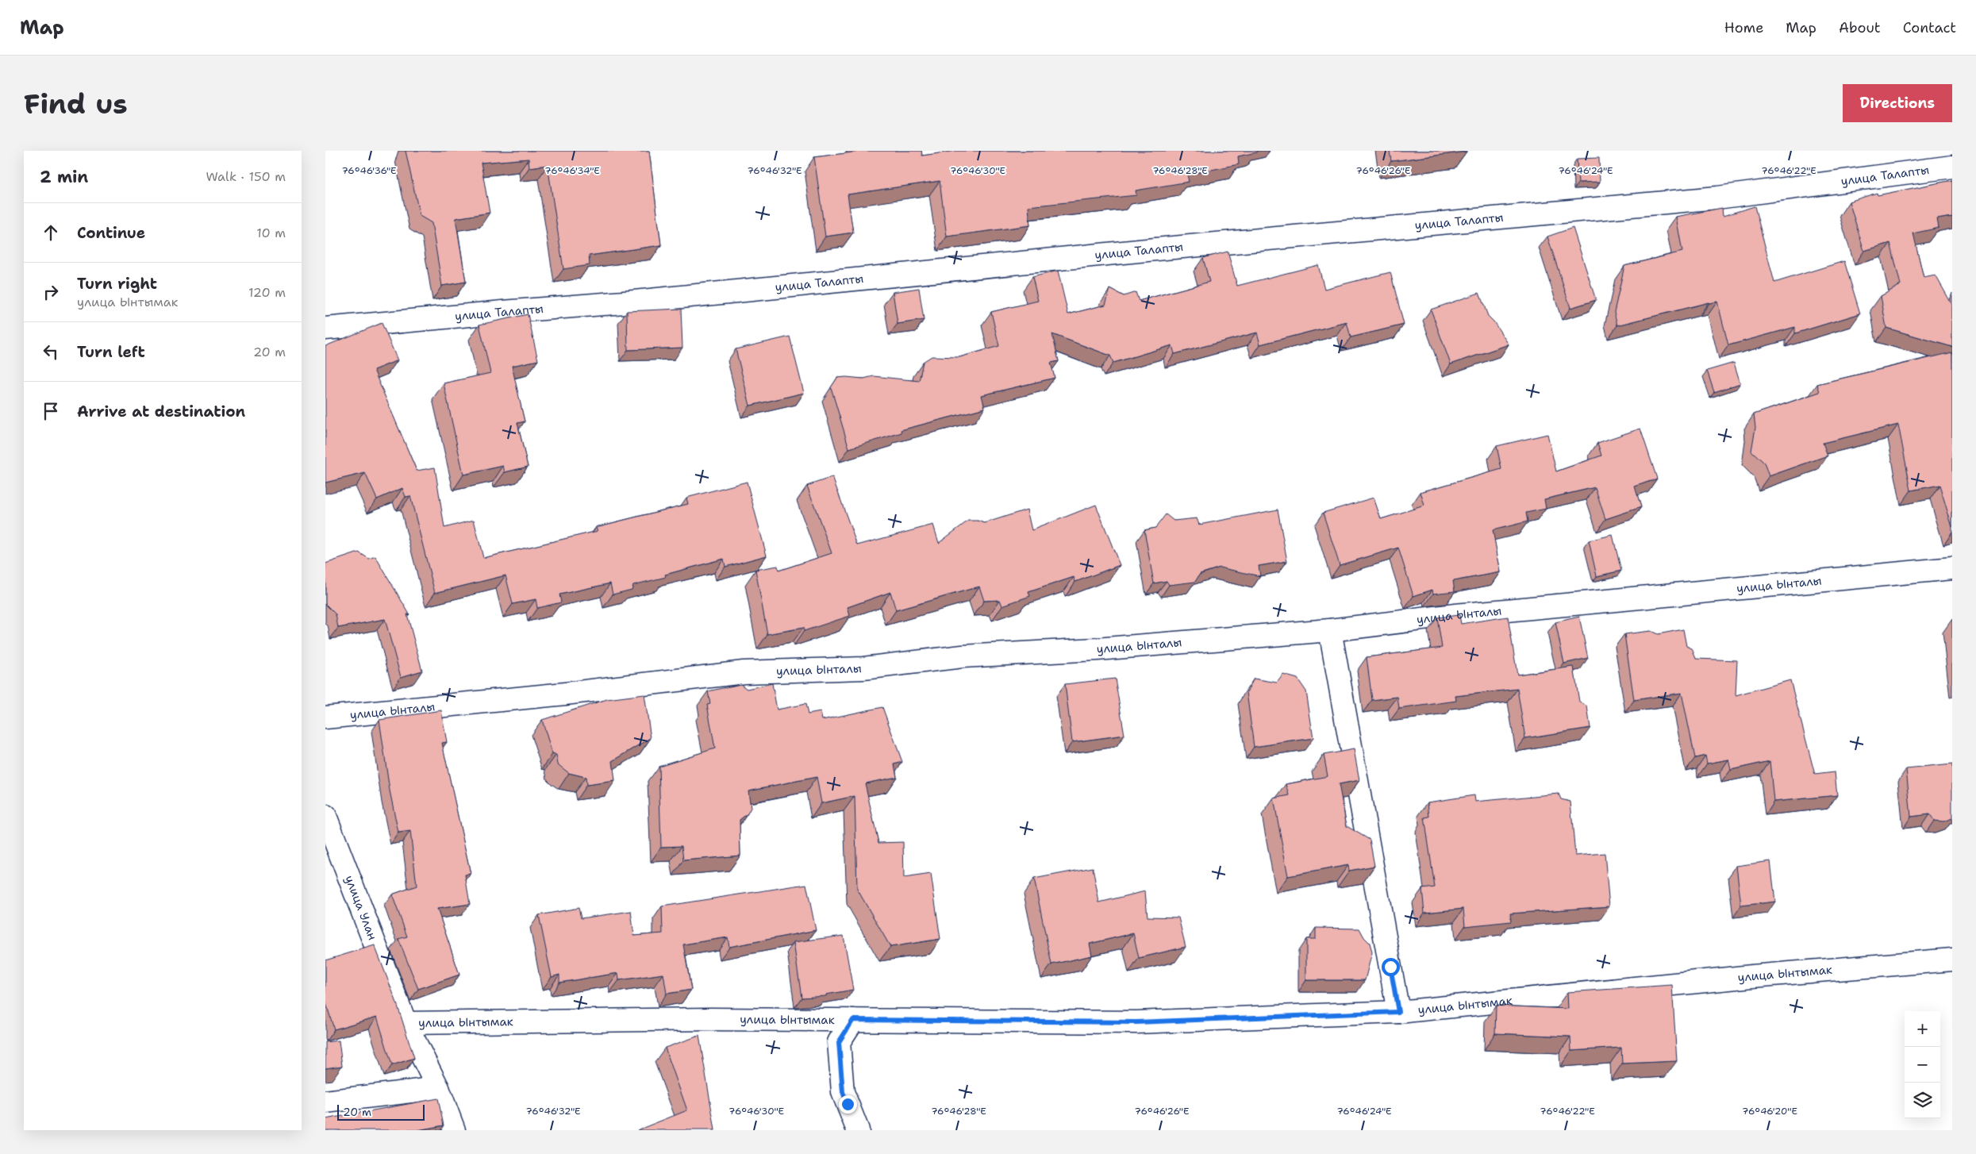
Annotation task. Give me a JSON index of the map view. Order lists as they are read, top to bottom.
{
  "streets": {
    "street": [
      "улица Талапты",
      "улица Ынталы",
      "улица Улан",
      "улица Ынтымак"
    ]
  },
  "crossings": [
    ["улица Улан", "улица Ынтымак"]
  ],
  "scale_bar": "20 m",
  "page": {
    "header": "Map",
    "nav": [
      "Home",
      "Map",
      "About",
      "Contact"
    ],
    "buttons": "Directions",
    "title": "Find us",
    "heading": ["2 min", "Walk · 150 m"],
    "list": [
      ["Continue", "10 m"],
      ["Turn right", "улица Ынтымак", "120 m"],
      ["Turn left", "20 m"],
      "Arrive at destination"
    ],
    "map_buttons": ["+", "−"],
    "scale": "20 m"
  },
  "coordinates": [
    "76°46'36\"E",
    "76°46'34\"E",
    "76°46'32\"E",
    "76°46'30\"E",
    "76°46'28\"E",
    "76°46'26\"E",
    "76°46'24\"E",
    "76°46'22\"E",
    "76°46'20\"E"
  ]
}
